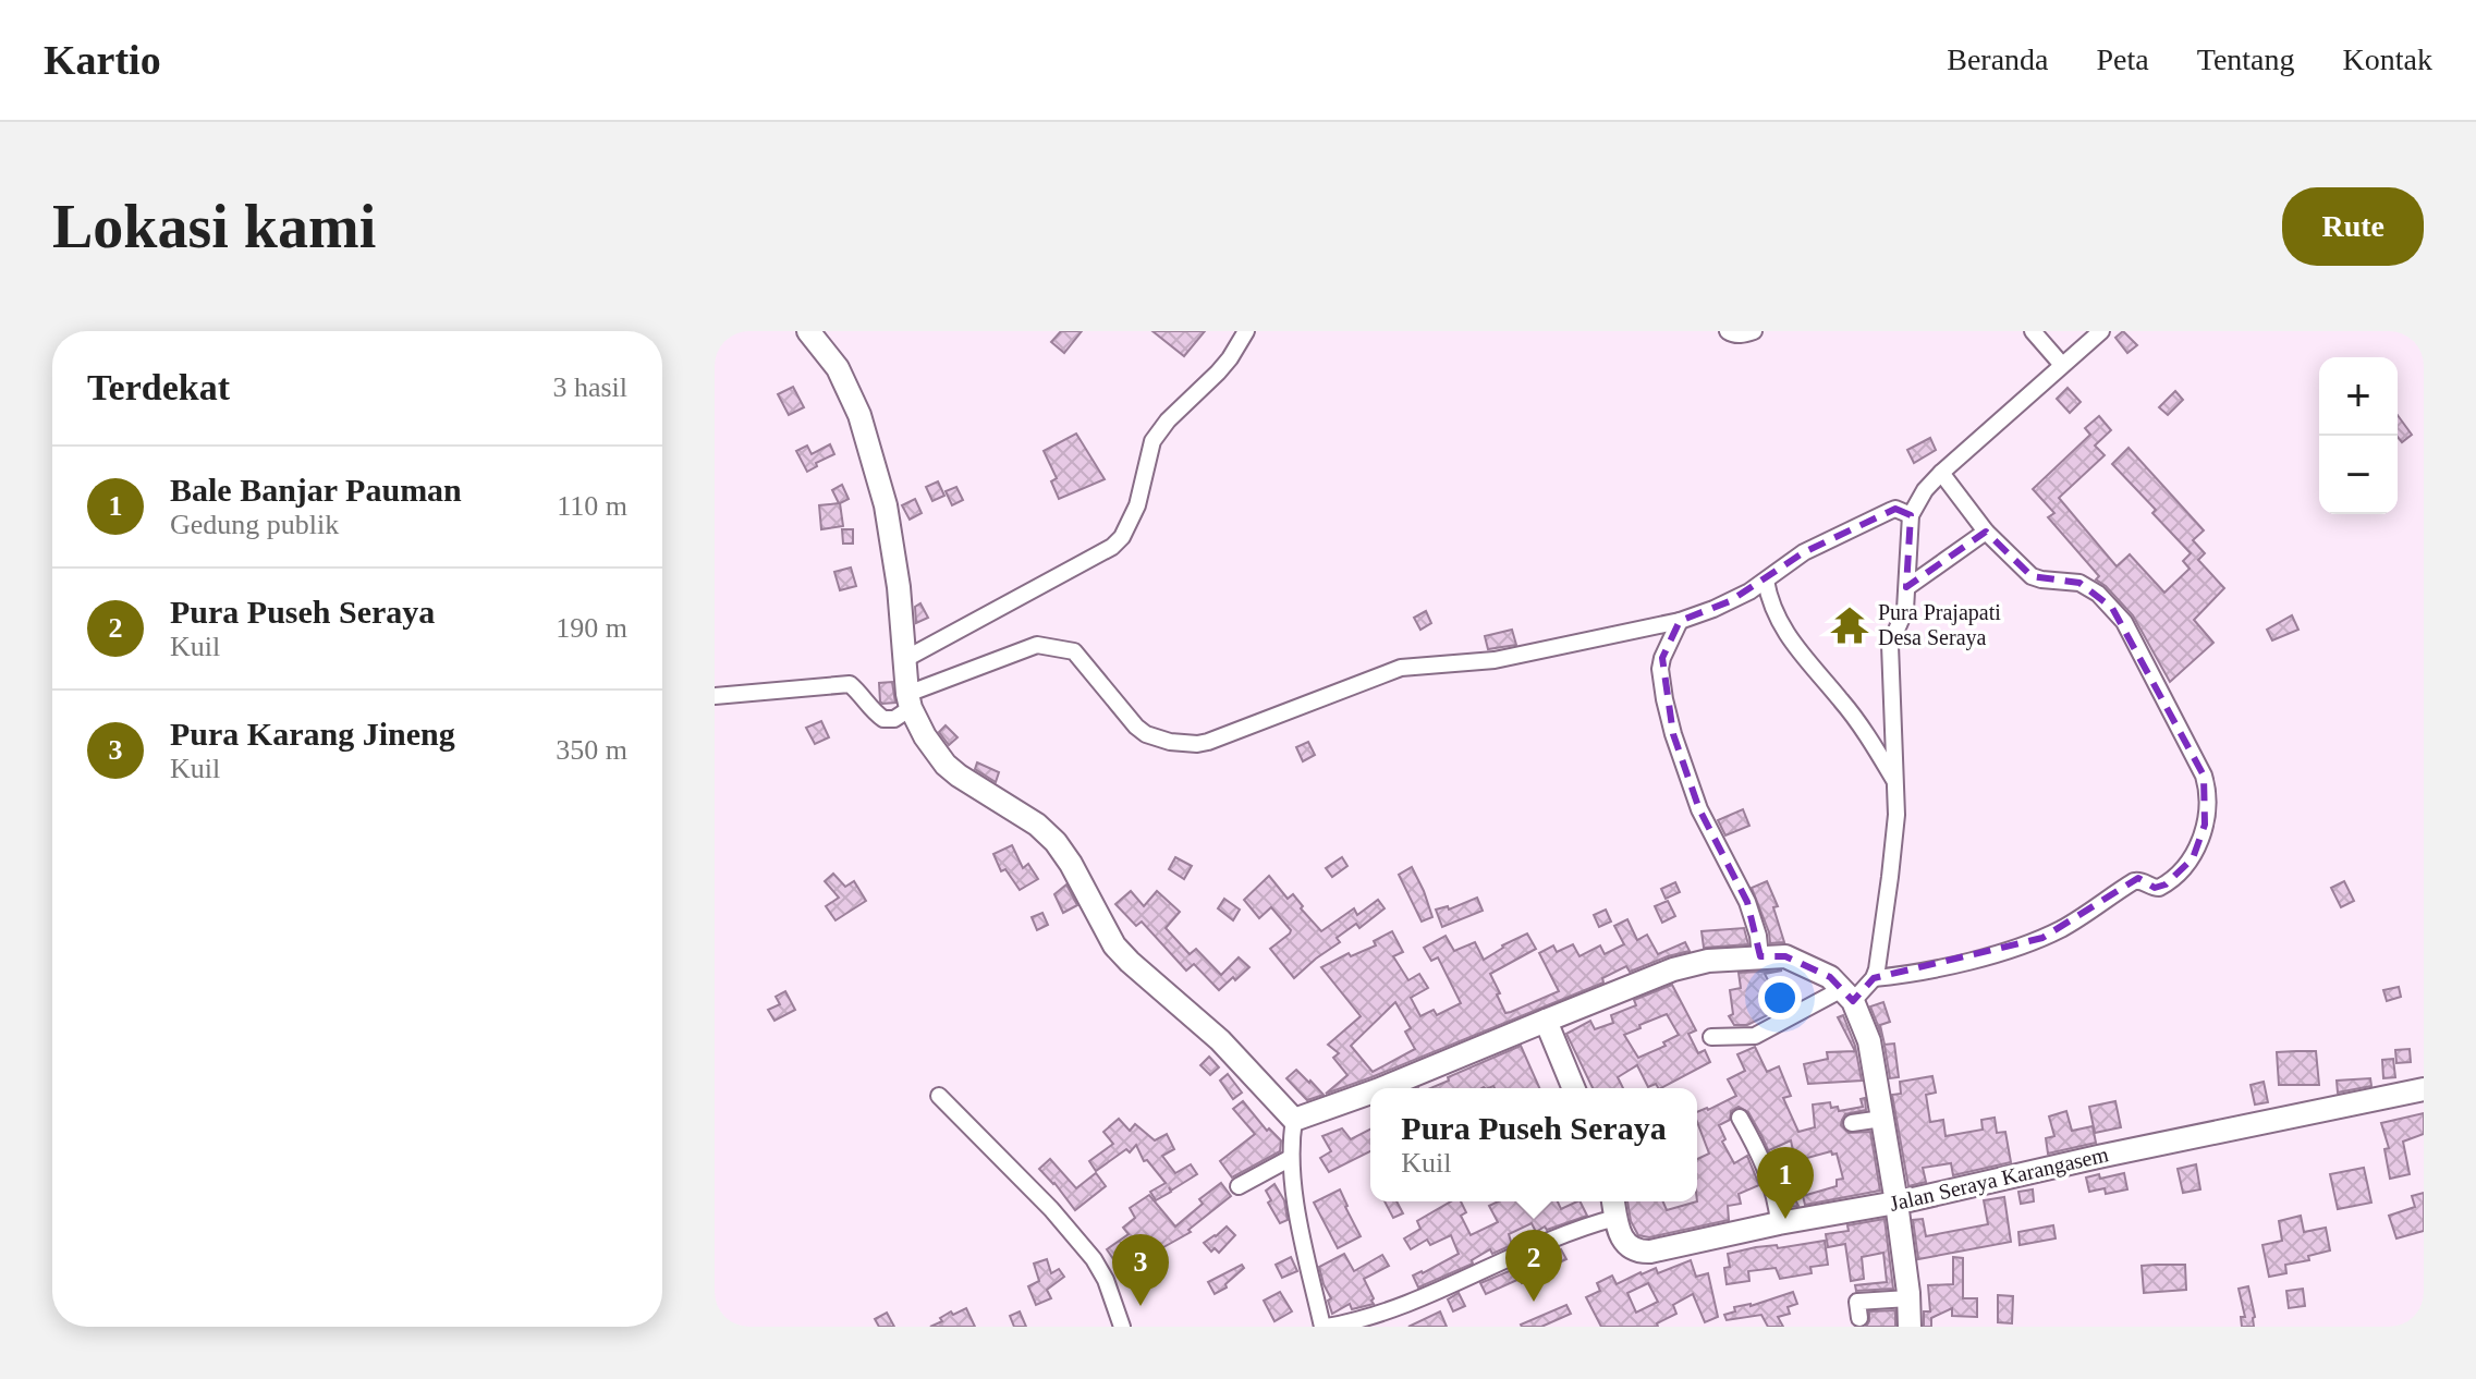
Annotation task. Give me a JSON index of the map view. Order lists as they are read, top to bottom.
{
  "streets": {
    "street": ["Jalan Seraya Karangasem"]
  },
  "places": {
    "temple": ["Pura Prajapati Desa Seraya"]
  },
  "page": {
    "header": "Kartio",
    "nav": [
      "Beranda",
      "Peta",
      "Tentang",
      "Kontak"
    ],
    "buttons": "Rute",
    "title": "Lokasi kami",
    "heading": ["Terdekat", "3 hasil"],
    "map_buttons": ["+", "−"],
    "list": [
      {
        "mark": "1",
        "name": "Bale Banjar Pauman",
        "note": "Gedung publik",
        "value": "110 m"
      },
      {
        "mark": "2",
        "name": "Pura Puseh Seraya",
        "note": "Kuil",
        "value": "190 m"
      },
      {
        "mark": "3",
        "name": "Pura Karang Jineng",
        "note": "Kuil",
        "value": "350 m"
      }
    ],
    "popup": ["Pura Puseh Seraya", "Kuil"],
    "pins": ["1", "2", "3"]
  }
}
